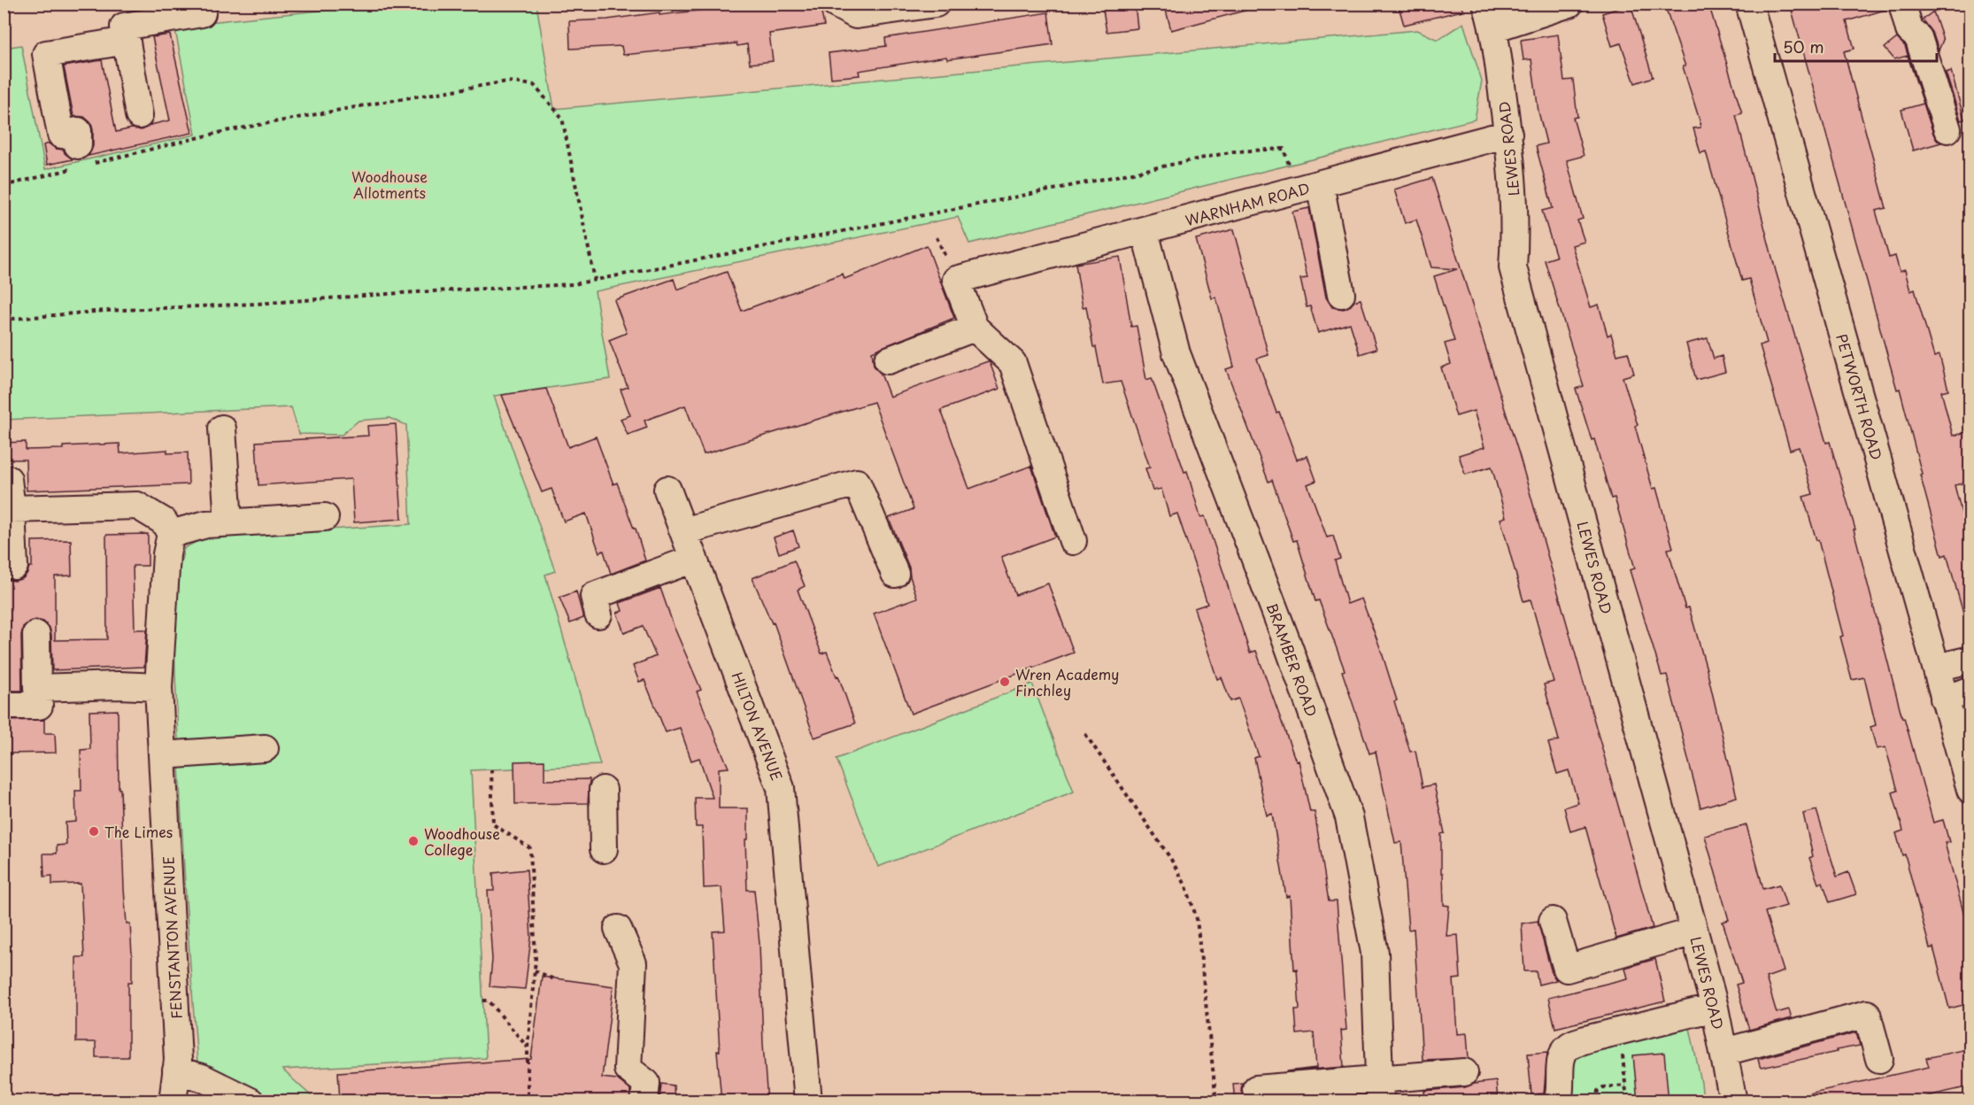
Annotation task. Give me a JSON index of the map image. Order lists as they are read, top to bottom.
{
  "streets": {
    "street": [
      "LEWES ROAD",
      "WARNHAM ROAD",
      "PETWORTH ROAD",
      "BRAMBER ROAD",
      "HILTON AVENUE",
      "FENSTANTON AVENUE"
    ]
  },
  "crossings": [
    ["LEWES ROAD", "WARNHAM ROAD"],
    ["WARNHAM ROAD", "BRAMBER ROAD"]
  ],
  "parks": ["Woodhouse Allotments"],
  "places": ["Wren Academy Finchley", "The Limes", "Woodhouse College"],
  "scale_bar": "50 m"
}
